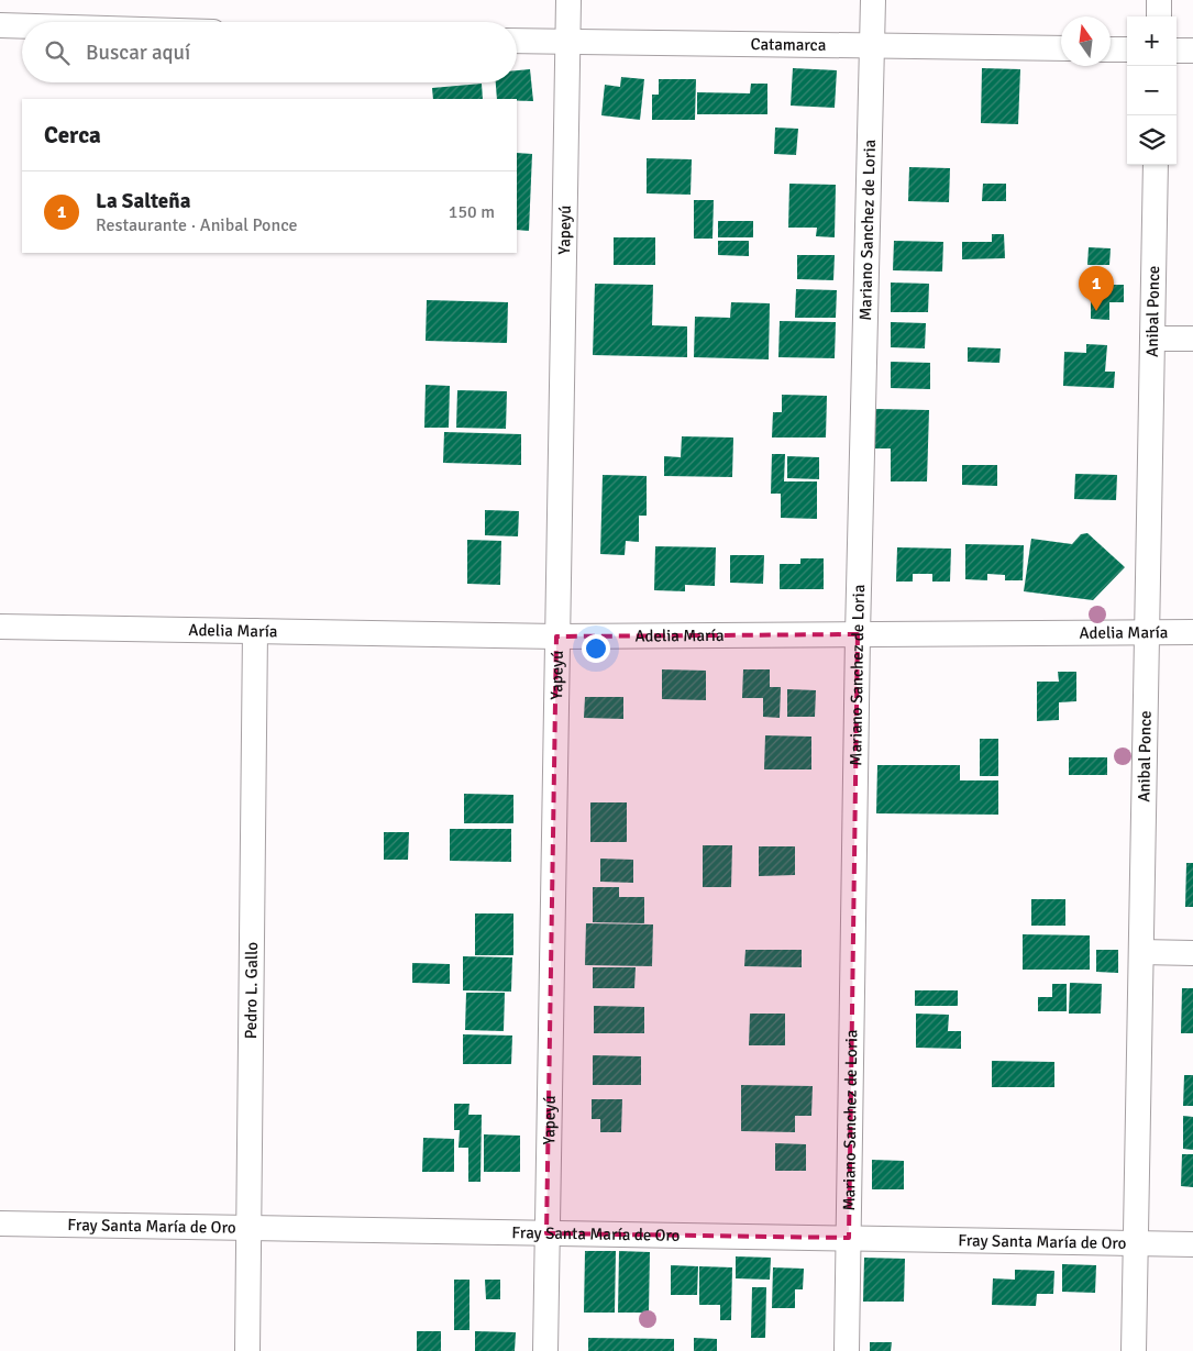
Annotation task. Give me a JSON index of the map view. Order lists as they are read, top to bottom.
{
  "streets": {
    "street": [
      "Catamarca",
      "Yapeyú",
      "Mariano Sanchez de Loria",
      "Anibal Ponce",
      "Adelia María",
      "Pedro L. Gallo",
      "Fray Santa María de Oro"
    ]
  },
  "crossings": [
    ["Catamarca", "Yapeyú"],
    ["Catamarca", "Mariano Sanchez de Loria"],
    ["Yapeyú", "Adelia María"],
    ["Yapeyú", "Fray Santa María de Oro"],
    ["Mariano Sanchez de Loria", "Adelia María"],
    ["Mariano Sanchez de Loria", "Fray Santa María de Oro"],
    ["Anibal Ponce", "Adelia María"],
    ["Anibal Ponce", "Fray Santa María de Oro"],
    ["Adelia María", "Pedro L. Gallo"],
    ["Pedro L. Gallo", "Fray Santa María de Oro"]
  ],
  "north": "top",
  "page": {
    "map_buttons": ["+", "−"],
    "search": "Buscar aquí",
    "heading": "Cerca",
    "list": [
      {
        "mark": "1",
        "name": "La Salteña",
        "note": "Restaurante · Anibal Ponce",
        "value": "150 m"
      }
    ],
    "pins": "1"
  }
}
